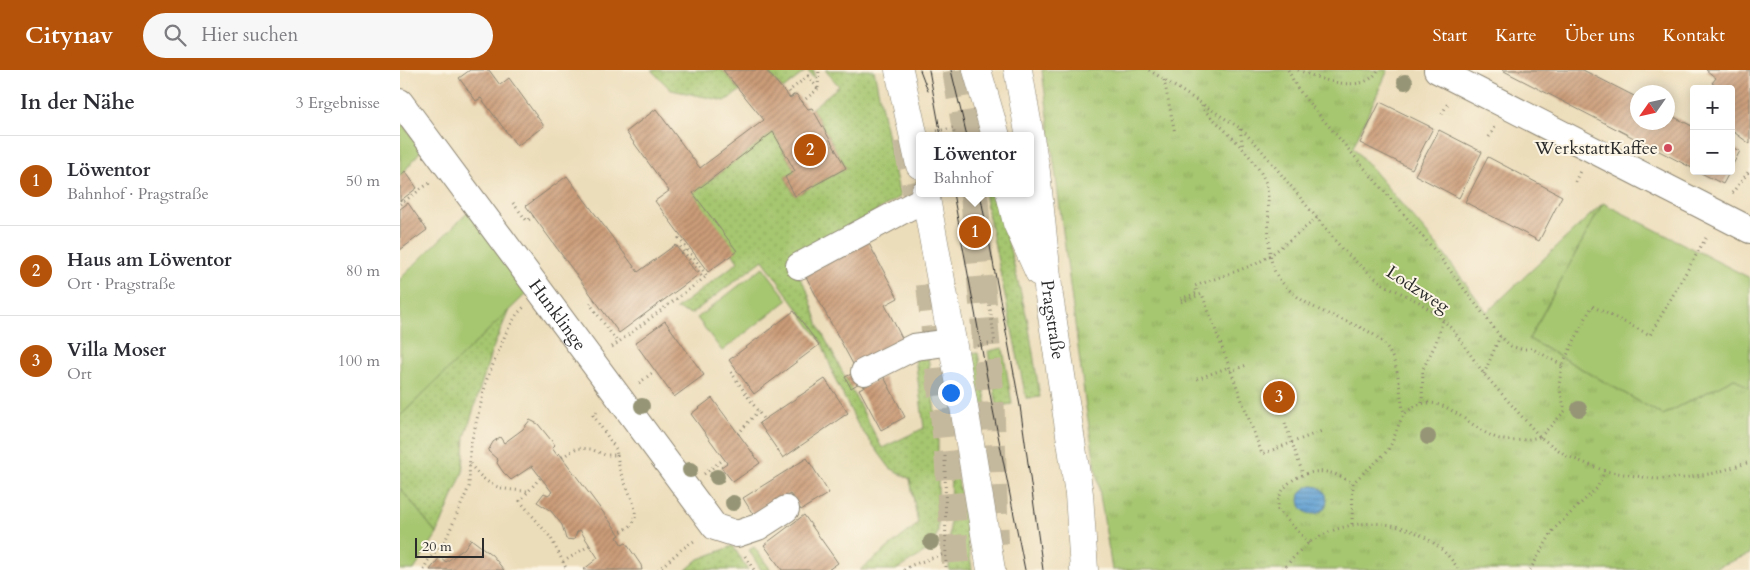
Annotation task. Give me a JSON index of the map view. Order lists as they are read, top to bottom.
{
  "streets": {
    "main road": ["Pragstraße"],
    "street": ["Hunklinge"],
    "path": ["Lodzweg"]
  },
  "places": ["WerkstattKaffee"],
  "scale_bar": "20 m",
  "north": "bottom left",
  "page": {
    "header": "Citynav",
    "search": "Hier suchen",
    "nav": [
      "Start",
      "Karte",
      "Über uns",
      "Kontakt"
    ],
    "heading": ["In der Nähe", "3 Ergebnisse"],
    "map_buttons": ["+", "−"],
    "popup": ["Löwentor", "Bahnhof"],
    "pins": ["2", "1", "3"],
    "list": [
      {
        "mark": "1",
        "name": "Löwentor",
        "note": "Bahnhof · Pragstraße",
        "value": "50 m"
      },
      {
        "mark": "2",
        "name": "Haus am Löwentor",
        "note": "Ort · Pragstraße",
        "value": "80 m"
      },
      {
        "mark": "3",
        "name": "Villa Moser",
        "note": "Ort",
        "value": "100 m"
      }
    ],
    "scale": "20 m"
  }
}
